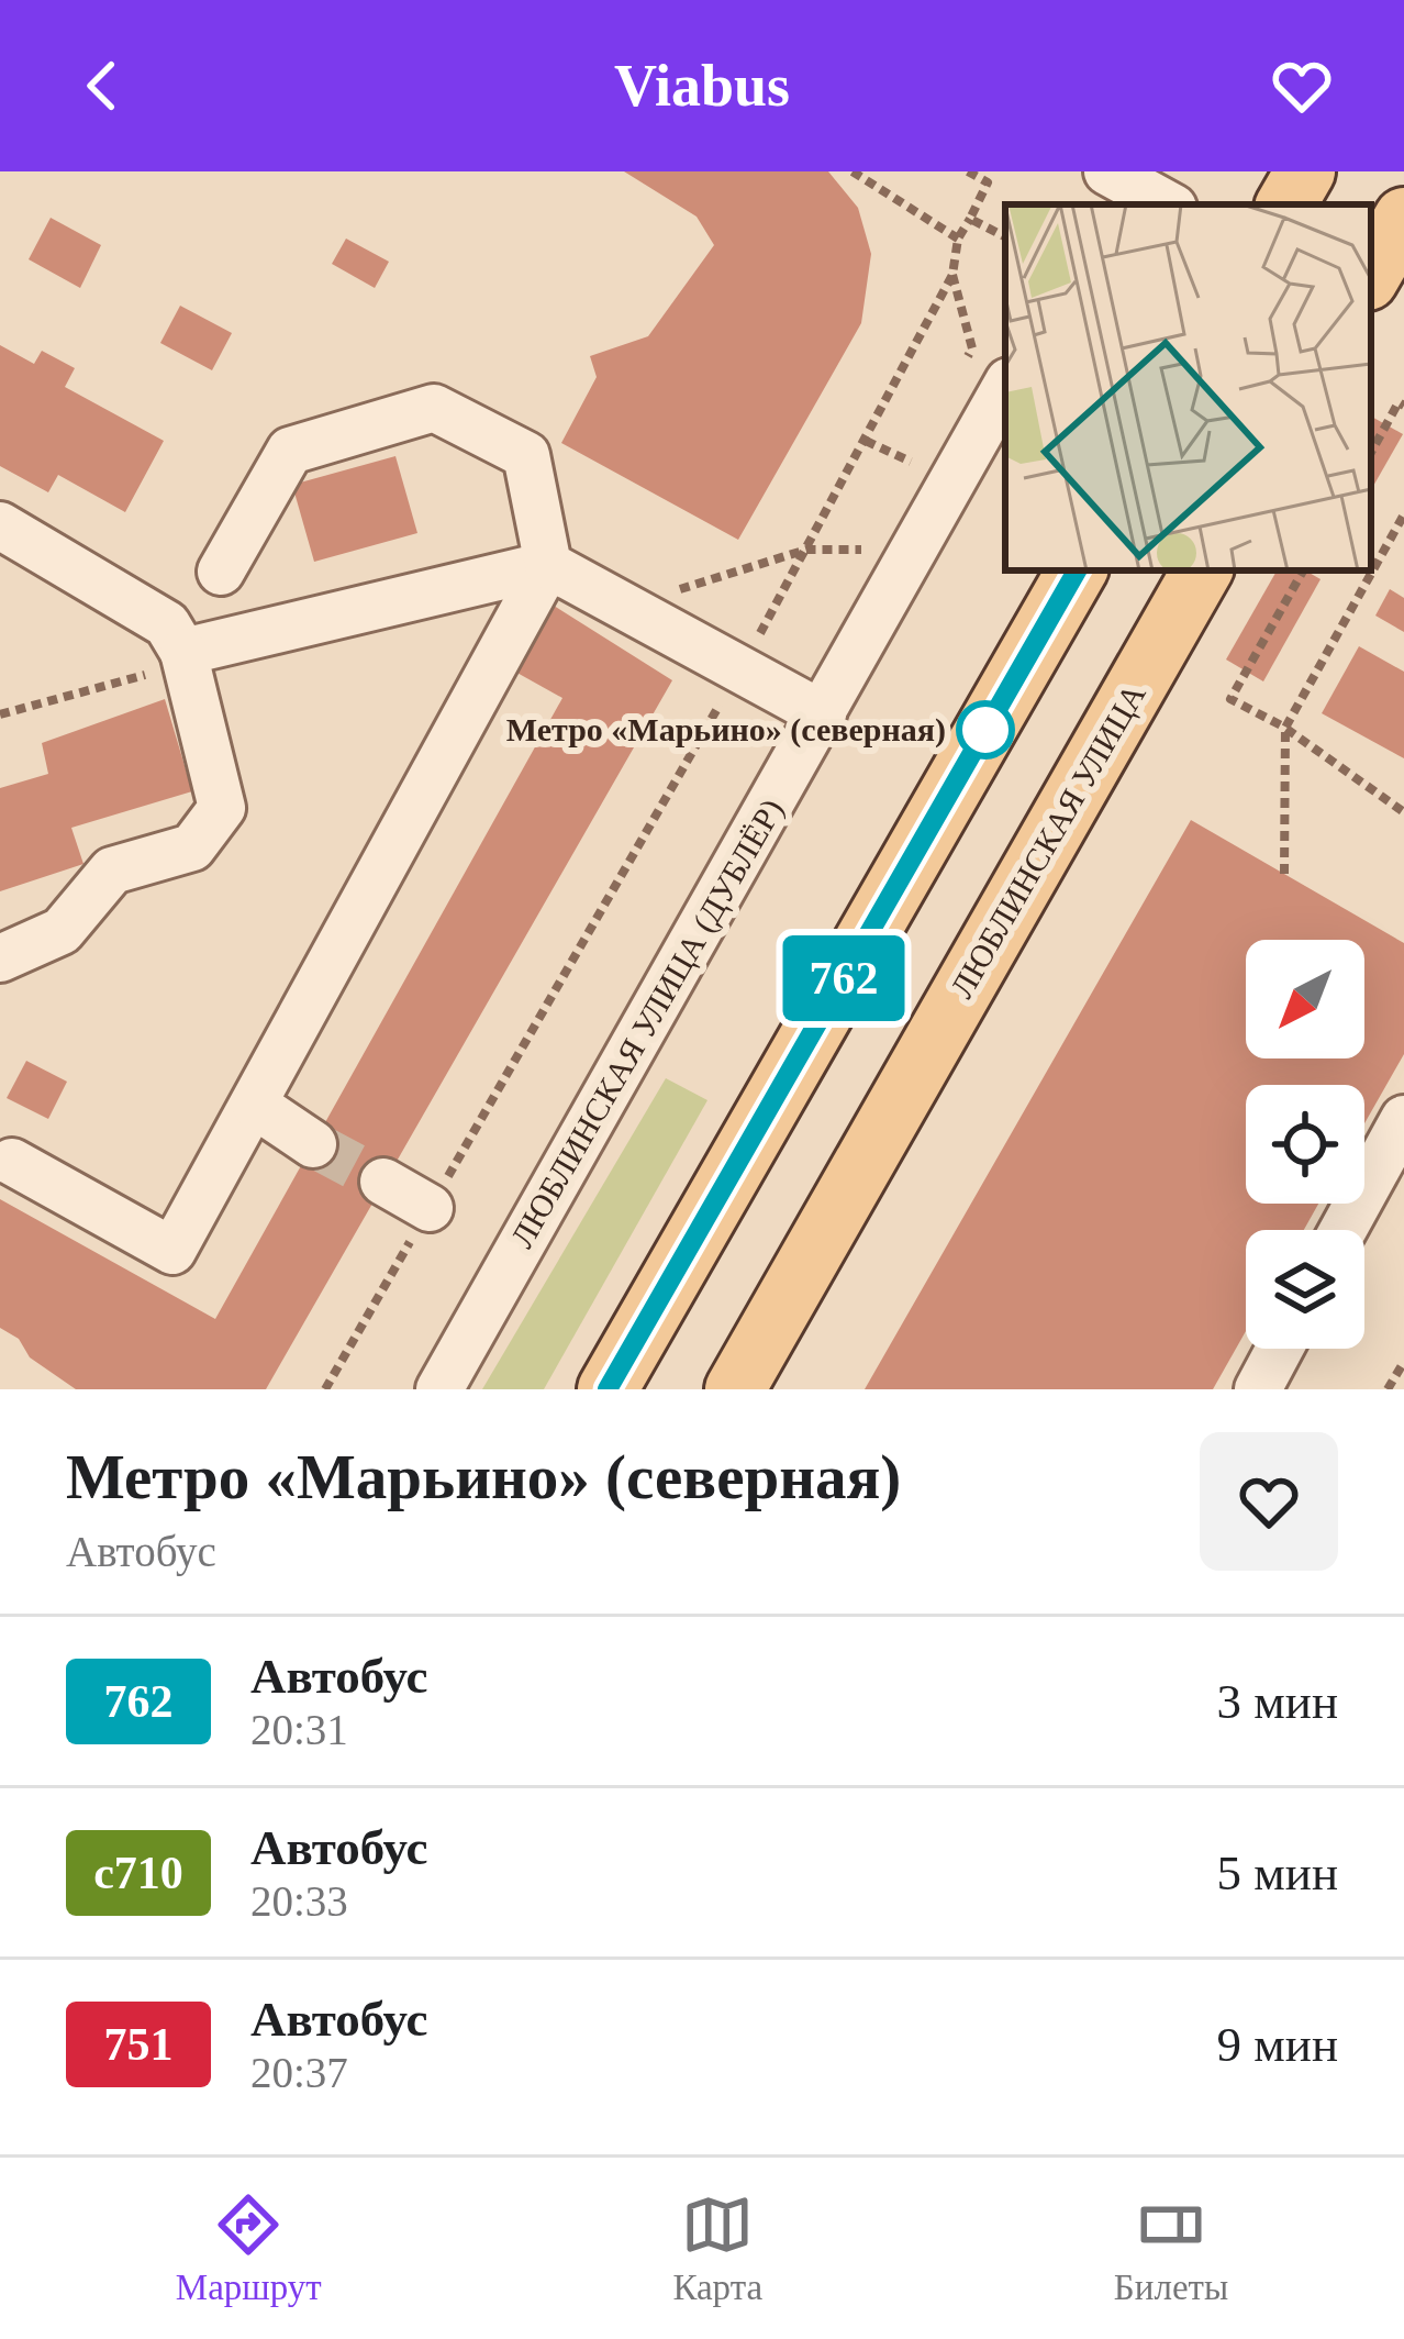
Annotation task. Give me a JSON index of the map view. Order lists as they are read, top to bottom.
{
  "streets": {
    "main road": ["ЛЮБЛИНСКАЯ УЛИЦА"],
    "street": ["ЛЮБЛИНСКАЯ УЛИЦА (ДУБЛЁР)"]
  },
  "places": ["Метро «Марьино» (северная)"],
  "lines": ["bus line 762"],
  "north": "bottom left",
  "page": {
    "header": "Viabus",
    "on_map": "762",
    "heading": ["Метро «Марьино» (северная)", "Автобус"],
    "list": [
      {
        "mark": "762",
        "name": "Автобус",
        "note": "20:31",
        "value": "3 мин"
      },
      {
        "mark": "с710",
        "name": "Автобус",
        "note": "20:33",
        "value": "5 мин"
      },
      {
        "mark": "751",
        "name": "Автобус",
        "note": "20:37",
        "value": "9 мин"
      }
    ],
    "tabs": ["Маршрут", "Карта", "Билеты"]
  }
}
